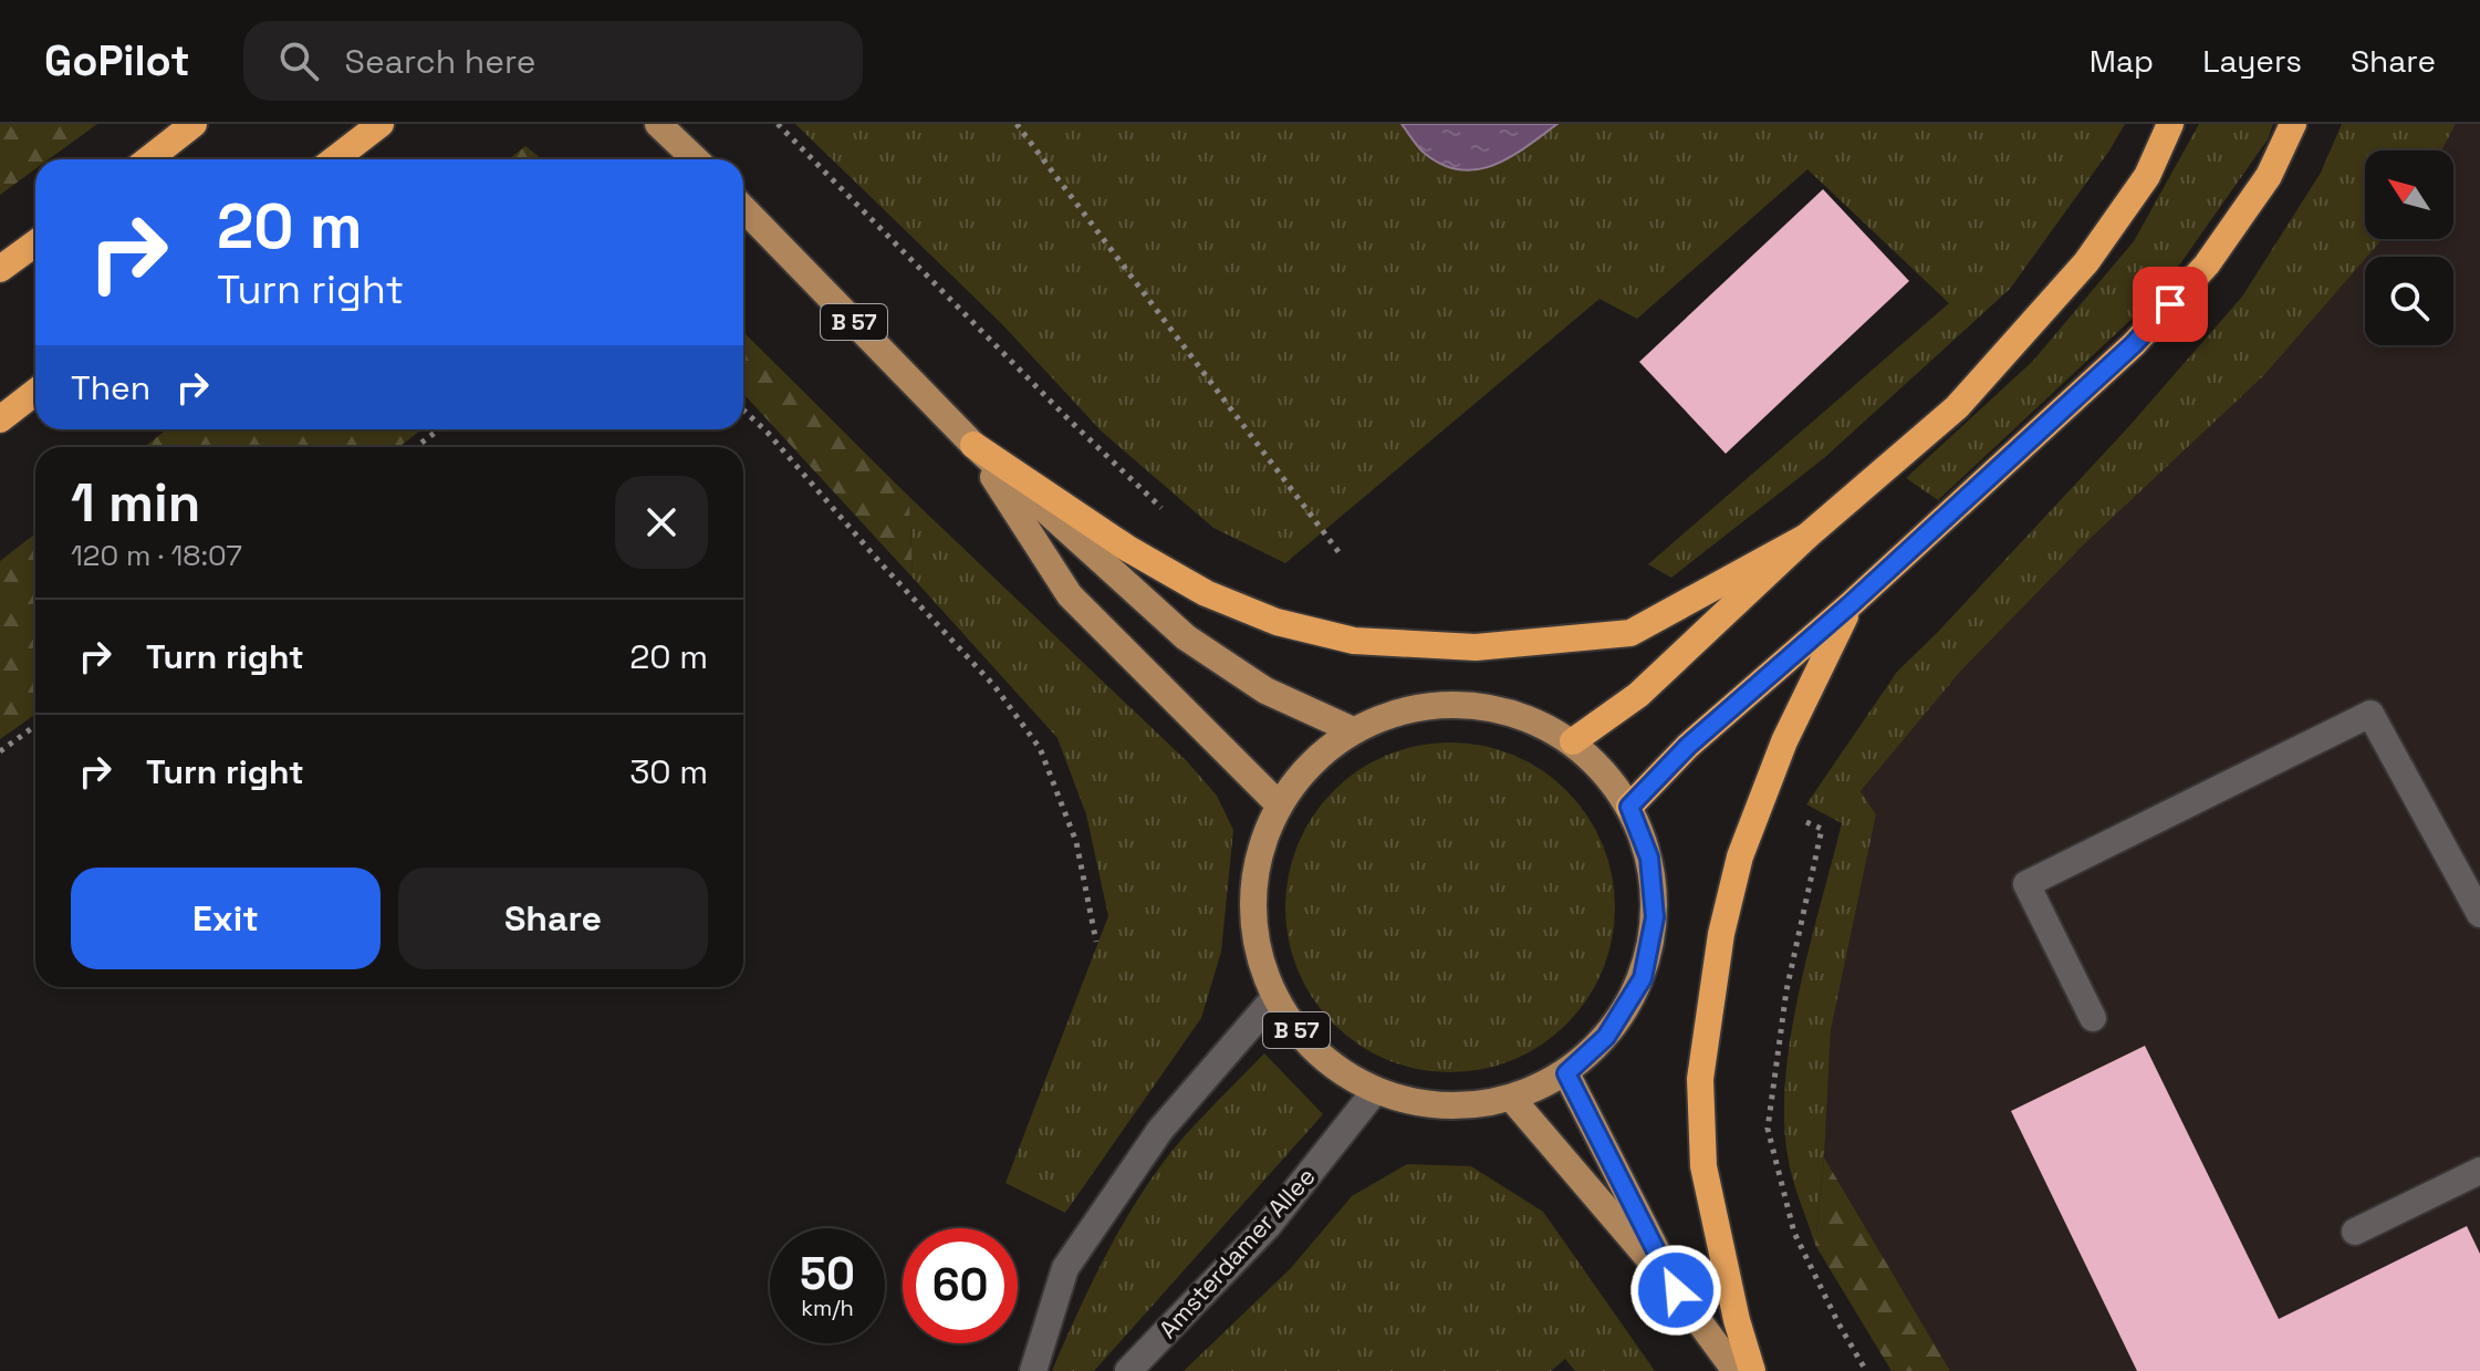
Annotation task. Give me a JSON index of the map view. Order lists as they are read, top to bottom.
{
  "streets": {
    "main road": ["B 57"],
    "street": ["Amsterdamer Allee"]
  },
  "crossings": [
    ["B 57", "Amsterdamer Allee"]
  ],
  "north": "top left",
  "page": {
    "header": "GoPilot",
    "search": "Search here",
    "nav": ["Map", "Layers", "Share"],
    "turn": ["20 m", "Turn right"],
    "then": "Then",
    "heading": ["1 min", "120 m · 18:07"],
    "list": [
      {
        "name": "Turn right",
        "value": "20 m"
      },
      {
        "name": "Turn right",
        "value": "30 m"
      }
    ],
    "buttons": ["Exit", "Share"],
    "speed": "50 km/h",
    "limit": "60"
  }
}
